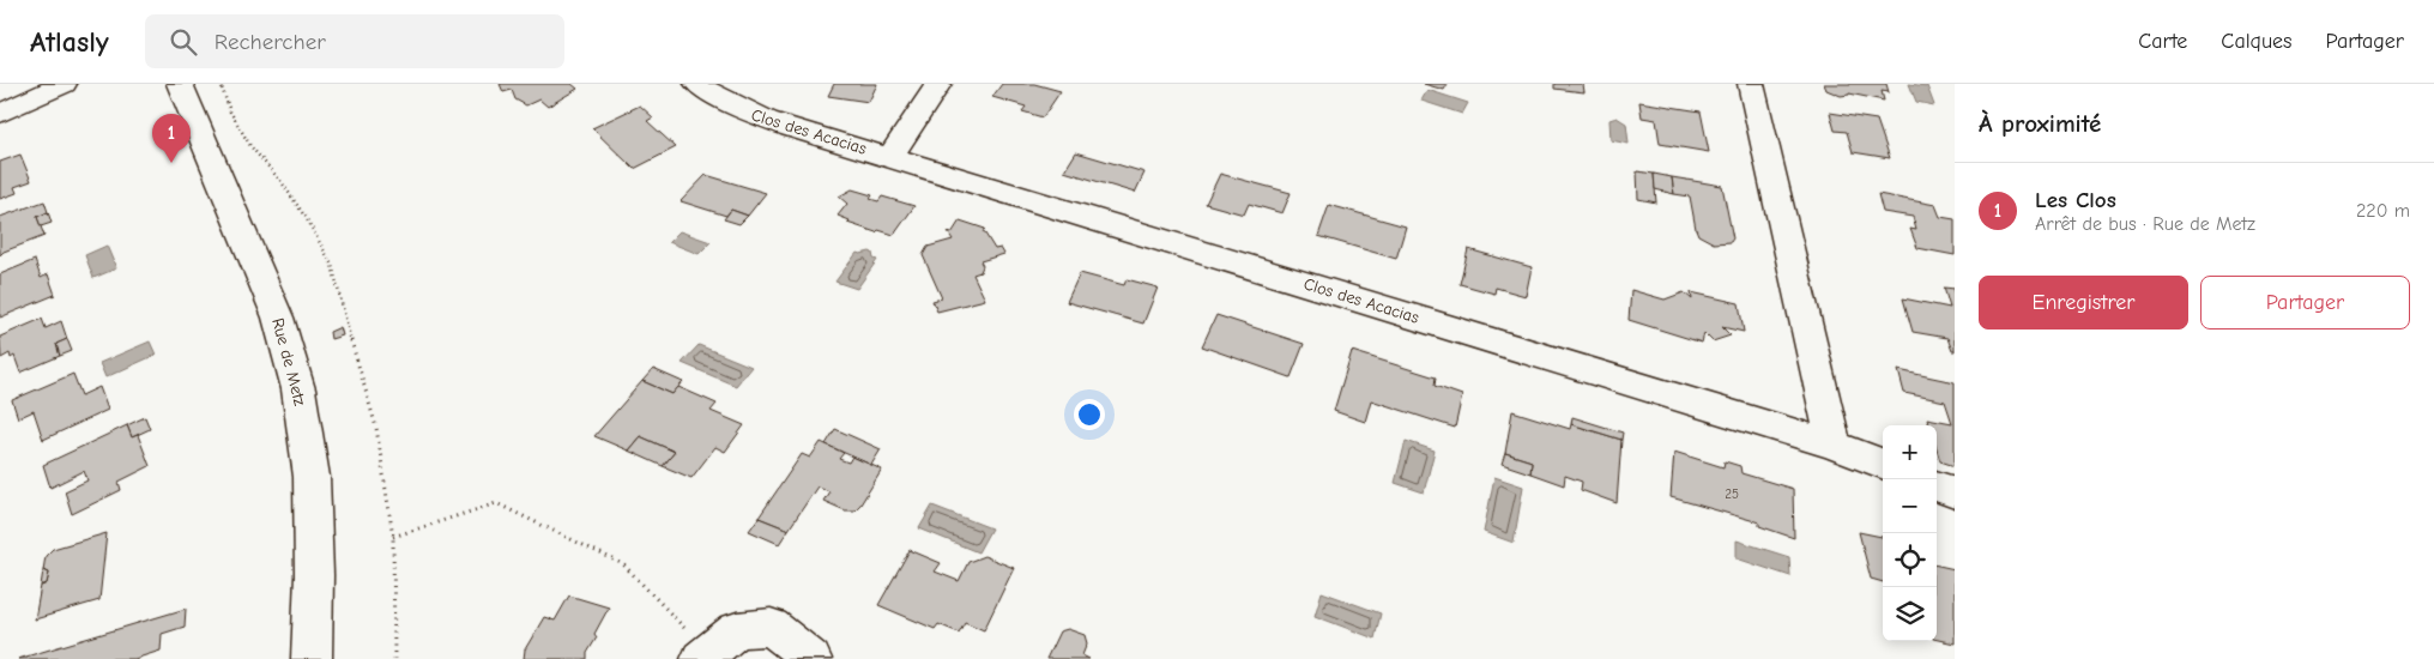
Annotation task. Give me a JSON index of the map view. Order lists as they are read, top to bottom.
{
  "streets": {
    "street": ["Clos des Acacias", "Rue de Metz"]
  },
  "house_numbers": ["25"],
  "page": {
    "header": "Atlasly",
    "search": "Rechercher",
    "nav": ["Carte", "Calques", "Partager"],
    "heading": "À proximité",
    "pins": "1",
    "list": [
      {
        "mark": "1",
        "name": "Les Clos",
        "note": "Arrêt de bus · Rue de Metz",
        "value": "220 m"
      }
    ],
    "buttons": ["Enregistrer", "Partager"],
    "map_buttons": ["+", "−"]
  }
}
